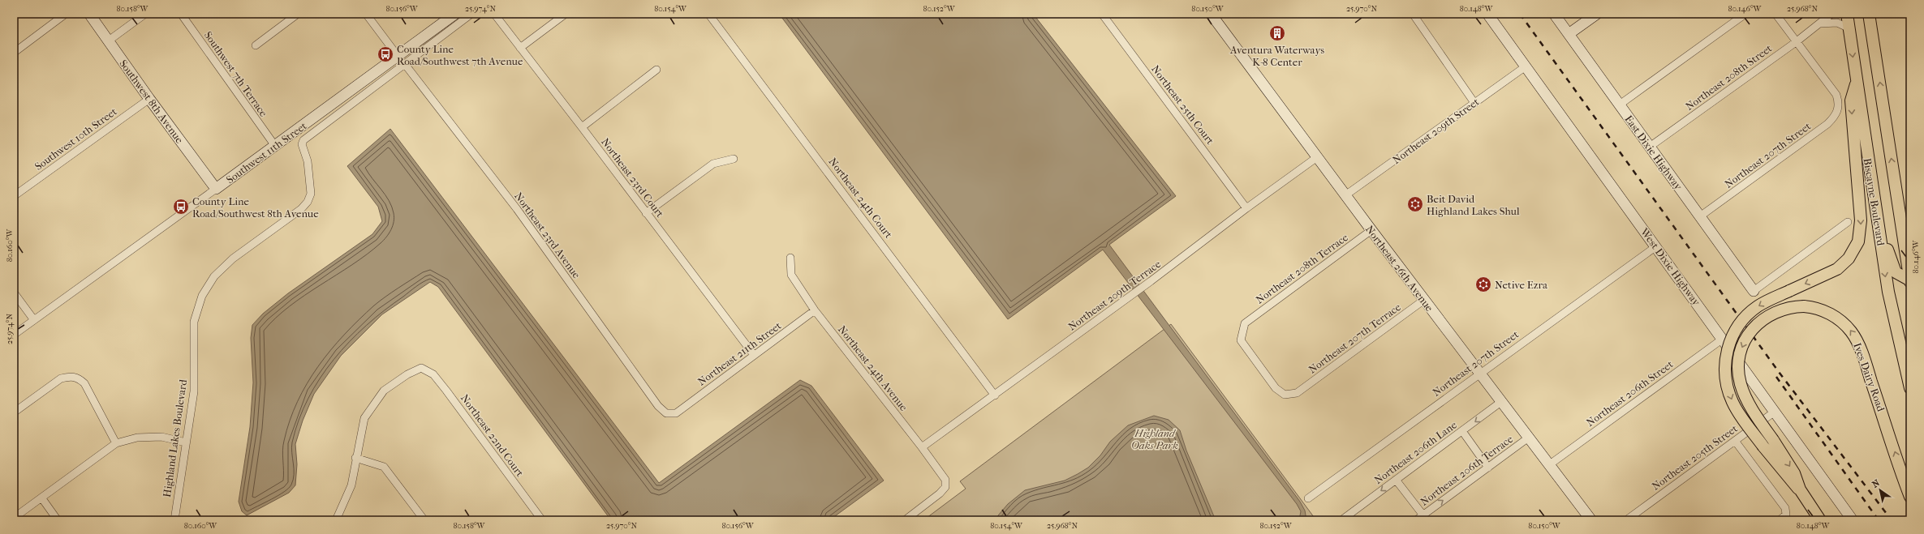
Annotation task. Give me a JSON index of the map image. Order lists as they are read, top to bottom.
{
  "streets": {
    "main road": ["Biscayne Boulevard", "Ives Dairy Road"],
    "street": [
      "Southwest 7th Terrace",
      "Northeast 208th Street",
      "Southwest 8th Avenue",
      "Northeast 25th Court",
      "Northeast 209th Street",
      "Southwest 10th Street",
      "Southwest 11th Street",
      "East Dixie Highway",
      "Northeast 207th Street",
      "Northeast 23rd Court",
      "Northeast 24th Court",
      "Northeast 23rd Avenue",
      "West Dixie Highway",
      "Northeast 208th Terrace",
      "Northeast 26th Avenue",
      "Northeast 209th Terrace",
      "Northeast 207th Terrace",
      "Northeast 211th Street",
      "Northeast 24th Avenue",
      "Northeast 206th Street",
      "Northeast 22nd Court",
      "Highland Lakes Boulevard",
      "Northeast 206th Lane",
      "Northeast 205th Street",
      "Northeast 206th Terrace"
    ]
  },
  "crossings": [
    ["Southwest 7th Terrace", "Southwest 11th Street"],
    ["Northeast 208th Street", "East Dixie Highway"],
    ["Northeast 208th Street", "Northeast 207th Street"],
    ["Southwest 8th Avenue", "Southwest 10th Street"],
    ["Southwest 8th Avenue", "Southwest 11th Street"],
    ["Northeast 25th Court", "Northeast 209th Terrace"],
    ["Northeast 209th Street", "West Dixie Highway"],
    ["Northeast 209th Street", "Northeast 26th Avenue"],
    ["Southwest 11th Street", "Northeast 23rd Avenue"],
    ["Southwest 11th Street", "Highland Lakes Boulevard"],
    ["East Dixie Highway", "Northeast 207th Street"],
    ["Northeast 207th Street", "West Dixie Highway"],
    ["Northeast 207th Street", "Northeast 26th Avenue"],
    ["Northeast 23rd Court", "Northeast 211th Street"],
    ["Northeast 24th Court", "Northeast 209th Terrace"],
    ["Northeast 23rd Avenue", "Northeast 211th Street"],
    ["Northeast 23rd Avenue", "Highland Lakes Boulevard"],
    ["West Dixie Highway", "Northeast 206th Street"],
    ["West Dixie Highway", "Northeast 205th Street"],
    ["Northeast 208th Terrace", "Northeast 26th Avenue"],
    ["Northeast 208th Terrace", "Northeast 207th Terrace"],
    ["Northeast 26th Avenue", "Northeast 209th Terrace"],
    ["Northeast 26th Avenue", "Northeast 207th Terrace"],
    ["Northeast 26th Avenue", "Northeast 206th Street"],
    ["Northeast 26th Avenue", "Northeast 206th Lane"],
    ["Northeast 26th Avenue", "Northeast 206th Terrace"],
    ["Northeast 209th Terrace", "Northeast 24th Avenue"],
    ["Northeast 211th Street", "Northeast 24th Avenue"]
  ],
  "one_way": ["Northeast 206th Lane", "Northeast 206th Terrace"],
  "parks": ["Highland Oaks Park"],
  "places": {
    "building": ["Aventura Waterways K-8 Center"],
    "bus stop": ["County Line Road/Southwest 7th Avenue", "County Line Road/Southwest 8th Avenue"],
    "synagogue": ["Beit David Highland Lakes Shul", "Netive Ezra"]
  },
  "north": "top left",
  "coordinates": [
    "80.158°W",
    "80.156°W",
    "25.974°N",
    "80.154°W",
    "80.152°W",
    "80.150°W",
    "25.970°N",
    "80.148°W",
    "80.146°W",
    "25.968°N",
    "80.160°W"
  ]
}
